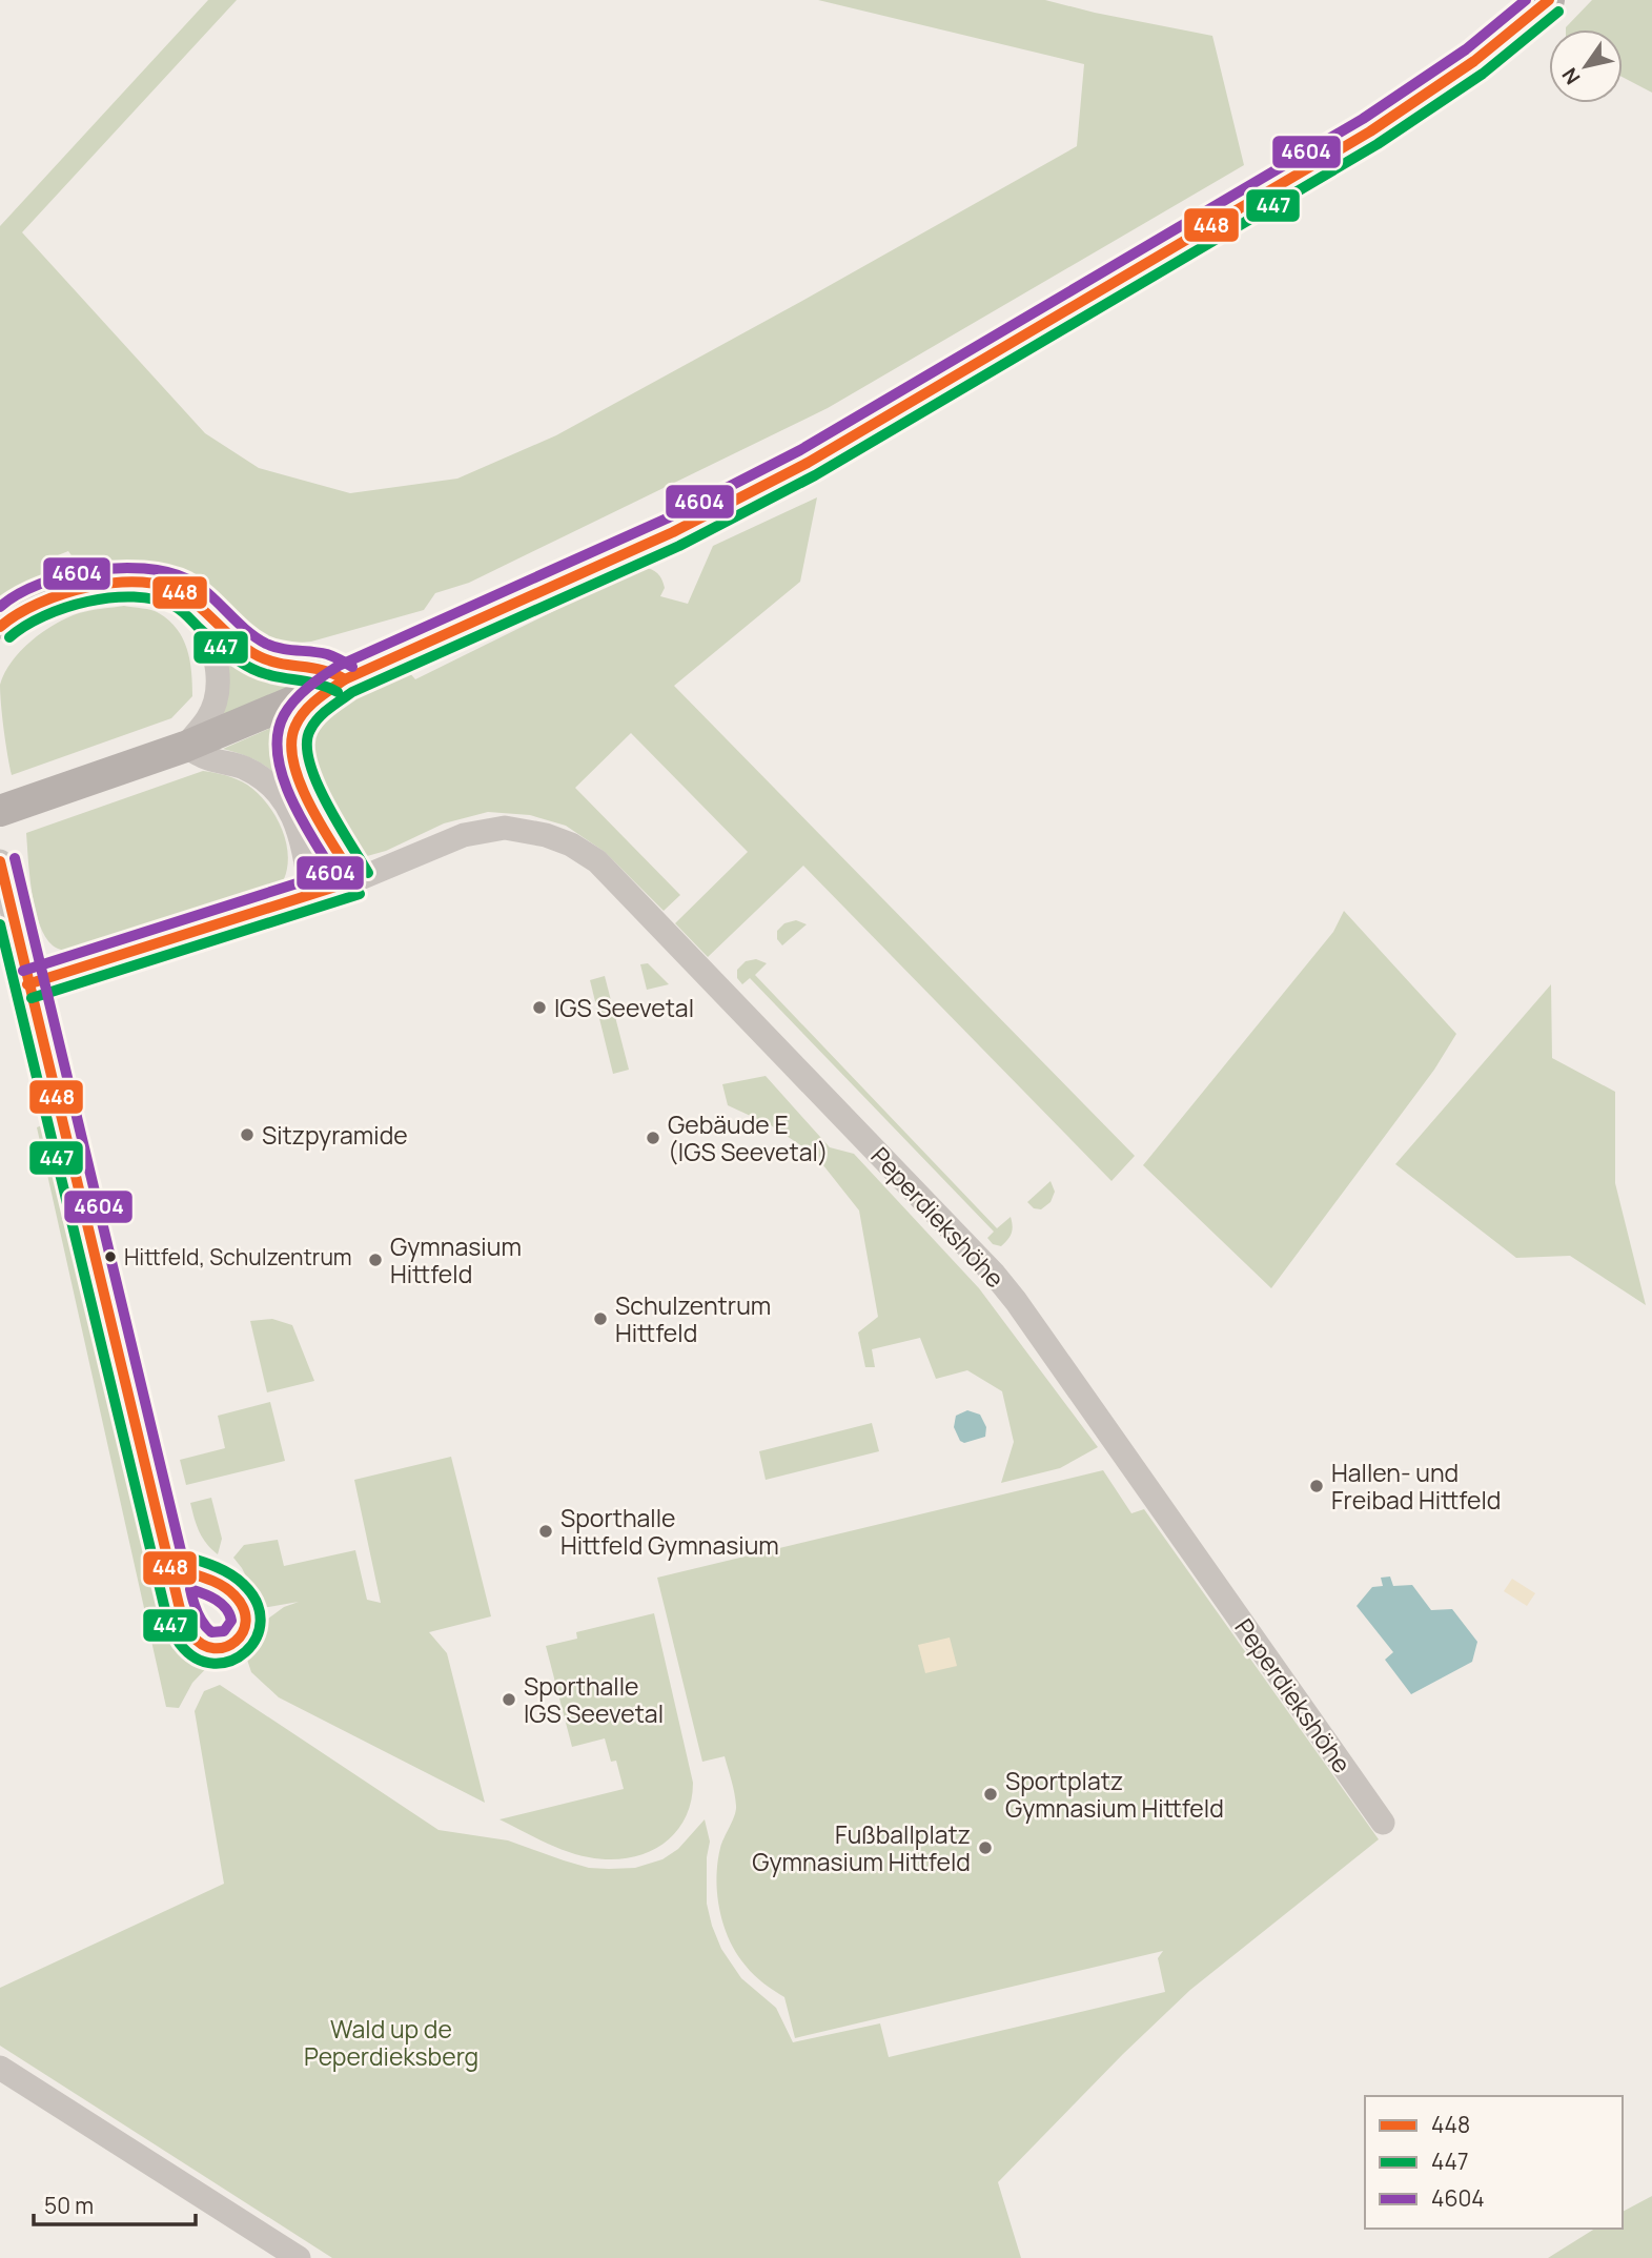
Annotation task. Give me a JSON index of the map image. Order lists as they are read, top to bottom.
{
  "streets": {
    "street": ["Peperdiekshöhe"]
  },
  "parks": ["Wald up de Peperdieksberg"],
  "places": [
    "IGS Seevetal",
    "Sitzpyramide",
    "Gebäude E (IGS Seevetal)",
    "Hittfeld, Schulzentrum",
    "Gymnasium Hittfeld",
    "Schulzentrum Hittfeld",
    "Hallen- und Freibad Hittfeld",
    "Sporthalle Hittfeld Gymnasium",
    "Sporthalle IGS Seevetal",
    "Sportplatz Gymnasium Hittfeld",
    "Fußballplatz Gymnasium Hittfeld"
  ],
  "lines": ["transit line 448", "transit line 4604", "transit line 447"],
  "legend": ["448", "447", "4604"],
  "scale_bar": "50 m",
  "north": "bottom left"
}
